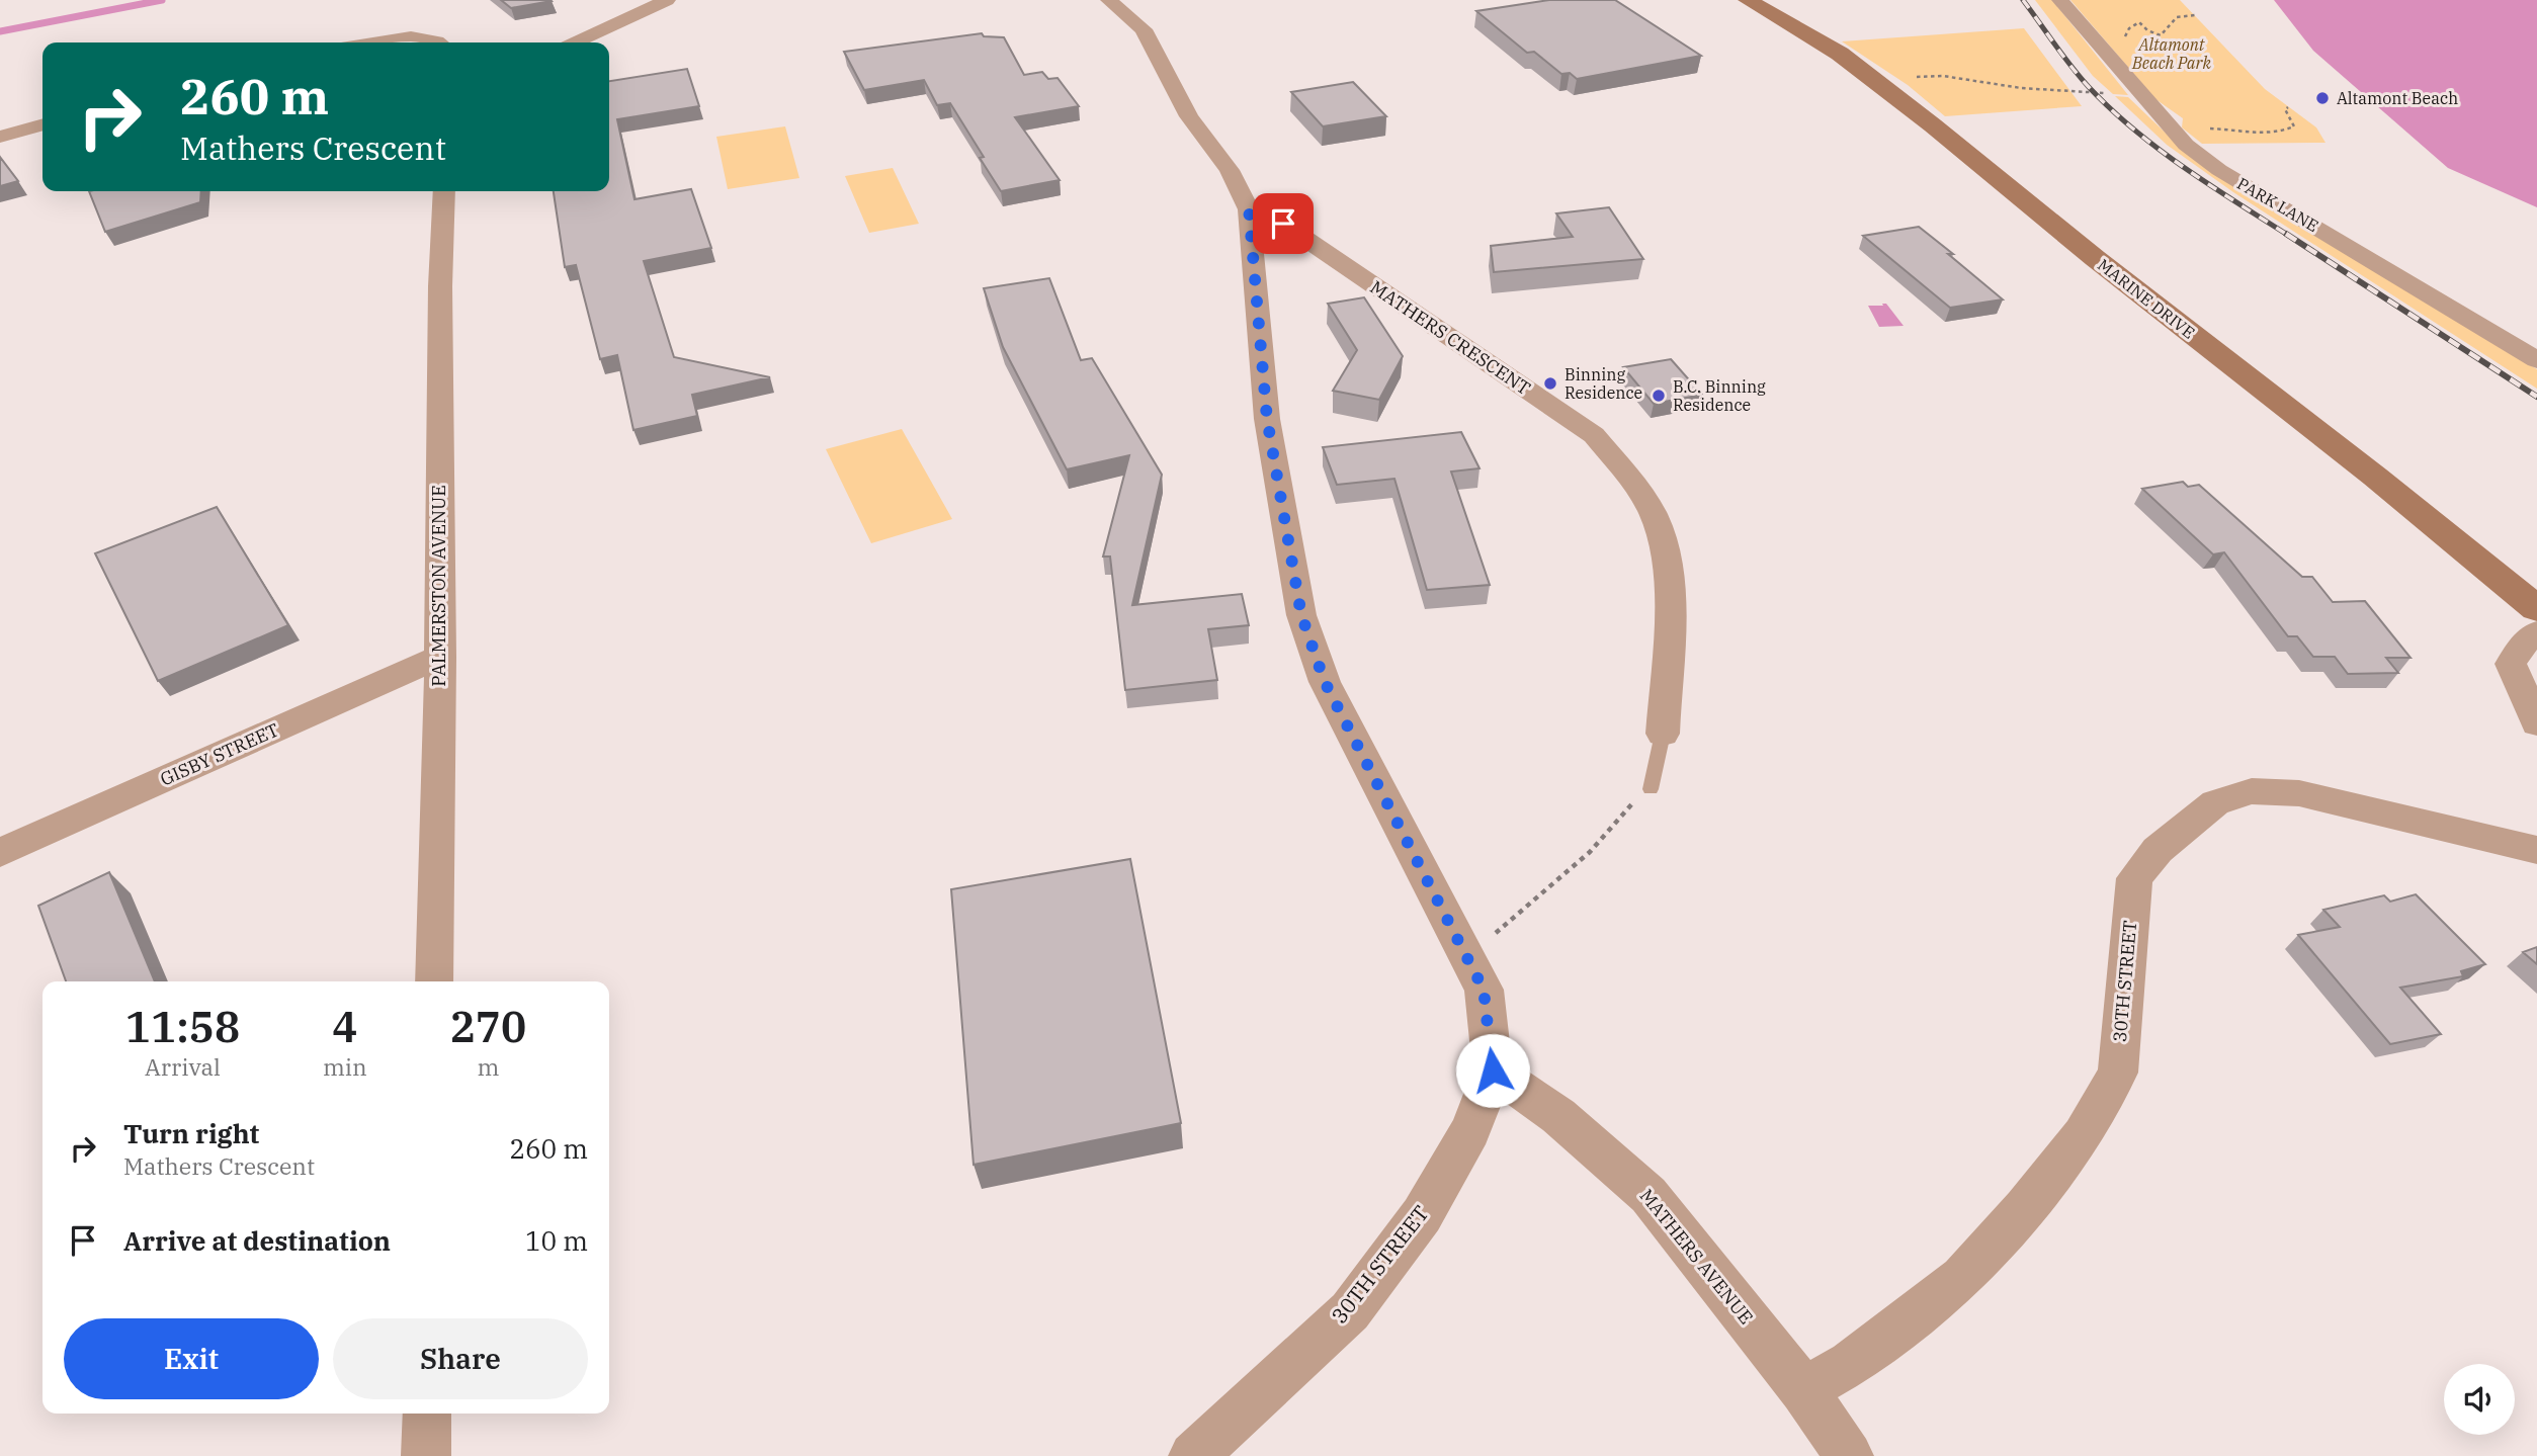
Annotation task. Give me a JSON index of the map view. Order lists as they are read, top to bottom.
{
  "streets": {
    "main road": ["MARINE DRIVE"],
    "street": [
      "PARK LANE",
      "MATHERS CRESCENT",
      "PALMERSTON AVENUE",
      "GISBY STREET",
      "30TH STREET",
      "MATHERS AVENUE"
    ]
  },
  "crossings": [
    ["PALMERSTON AVENUE", "GISBY STREET"],
    ["30TH STREET", "MATHERS AVENUE"]
  ],
  "parks": ["Altamont Beach Park"],
  "places": ["Altamont Beach", "Binning Residence", "B.C. Binning Residence"],
  "page": {
    "turn": ["260 m", "Mathers Crescent"],
    "eta": [
      "11:58",
      "Arrival",
      "4",
      "min",
      "270",
      "m"
    ],
    "list": [
      {
        "name": "Turn right",
        "note": "Mathers Crescent",
        "value": "260 m"
      },
      {
        "name": "Arrive at destination",
        "value": "10 m"
      }
    ],
    "buttons": ["Exit", "Share"]
  }
}
